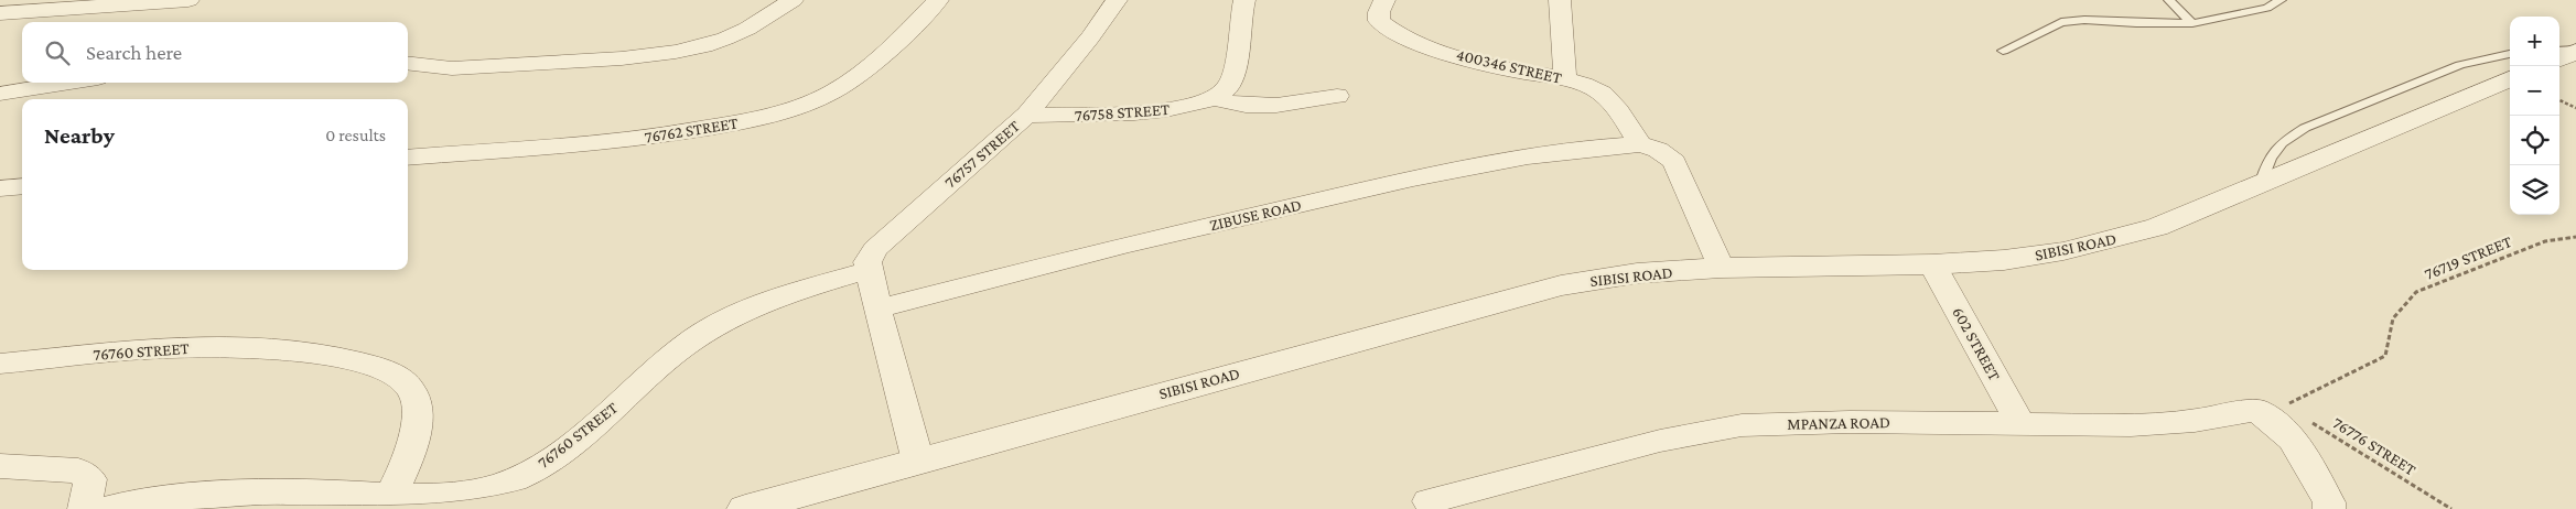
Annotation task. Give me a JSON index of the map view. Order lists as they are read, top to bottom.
{
  "streets": {
    "street": [
      "400346 STREET",
      "76758 STREET",
      "76762 STREET",
      "76757 STREET",
      "ZIBUSE ROAD",
      "SIBISI ROAD",
      "602 STREET",
      "76760 STREET",
      "MPANZA ROAD"
    ],
    "path": ["76719 STREET", "76776 STREET"]
  },
  "crossings": [
    ["400346 STREET", "ZIBUSE ROAD"],
    ["76758 STREET", "76757 STREET"],
    ["76757 STREET", "76760 STREET"],
    ["ZIBUSE ROAD", "SIBISI ROAD"],
    ["SIBISI ROAD", "602 STREET"],
    ["76719 STREET", "MPANZA ROAD"],
    ["602 STREET", "MPANZA ROAD"]
  ],
  "page": {
    "map_buttons": ["+", "−"],
    "search": "Search here",
    "heading": ["Nearby", "0 results"]
  }
}
